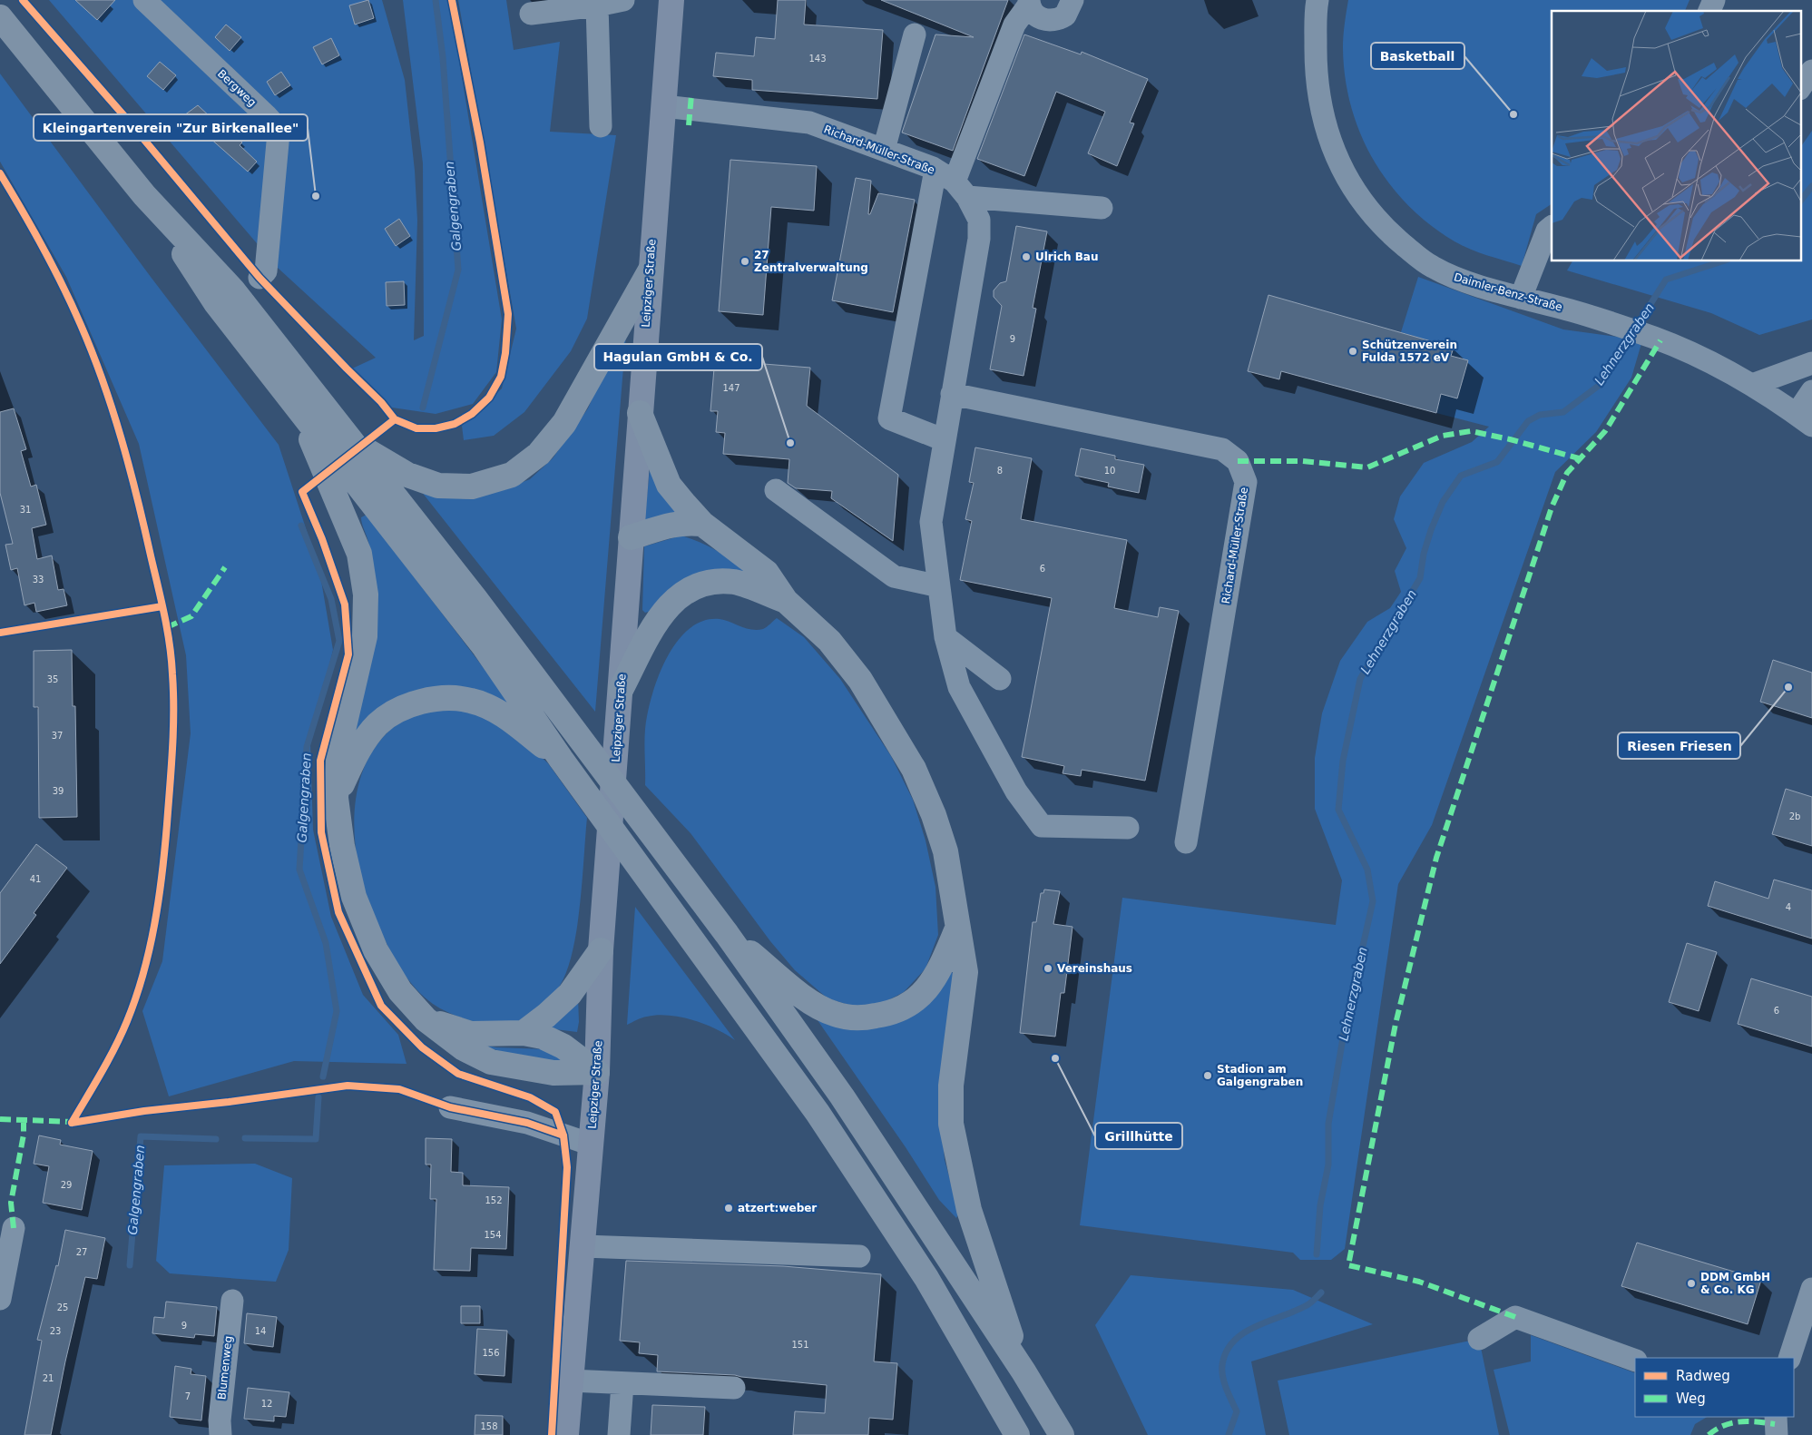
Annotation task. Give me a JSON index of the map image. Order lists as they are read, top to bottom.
{
  "streets": {
    "main road": ["Leipziger Straße"],
    "street": [
      "Bergweg",
      "Richard-Müller-Straße",
      "Daimler-Benz-Straße",
      "Blumenweg"
    ]
  },
  "crossings": [
    ["Richard-Müller-Straße", "Leipziger Straße"]
  ],
  "water": ["Galgengraben", "Lehnerzgraben"],
  "places": [
    "Basketball",
    "Kleingartenverein \"Zur Birkenallee\"",
    "Ulrich Bau",
    "27 Zentralverwaltung",
    "Schützenverein Fulda 1572 eV",
    "Hagulan GmbH & Co.",
    "Riesen Friesen",
    "Vereinshaus",
    "Grillhütte",
    "Stadion am Galgengraben",
    "atzert:weber",
    "DDM GmbH & Co. KG"
  ],
  "house_numbers": [
    "143",
    "9",
    "147",
    "8",
    "10",
    "31",
    "6",
    "33",
    "35",
    "37",
    "39",
    "2b",
    "41",
    "4",
    "6",
    "29",
    "152",
    "154",
    "27",
    "25",
    "9",
    "23",
    "14",
    "151",
    "156",
    "21",
    "7",
    "12",
    "158"
  ],
  "legend": ["Radweg", "Weg"]
}
